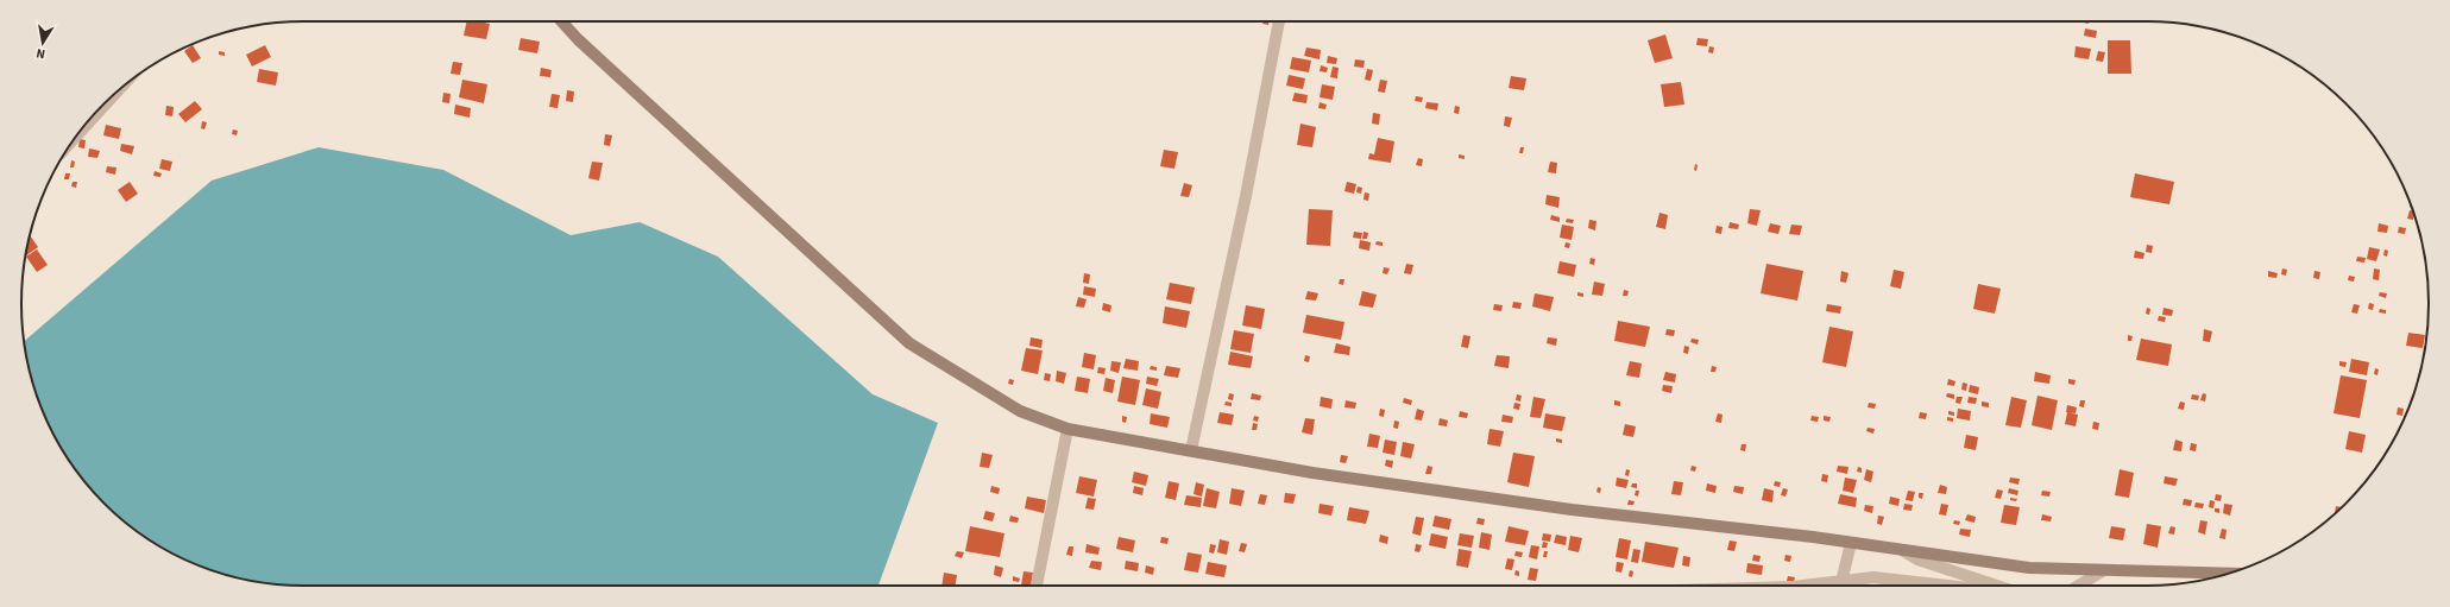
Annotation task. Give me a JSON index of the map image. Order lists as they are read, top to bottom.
{
  "north": "bottom"
}
